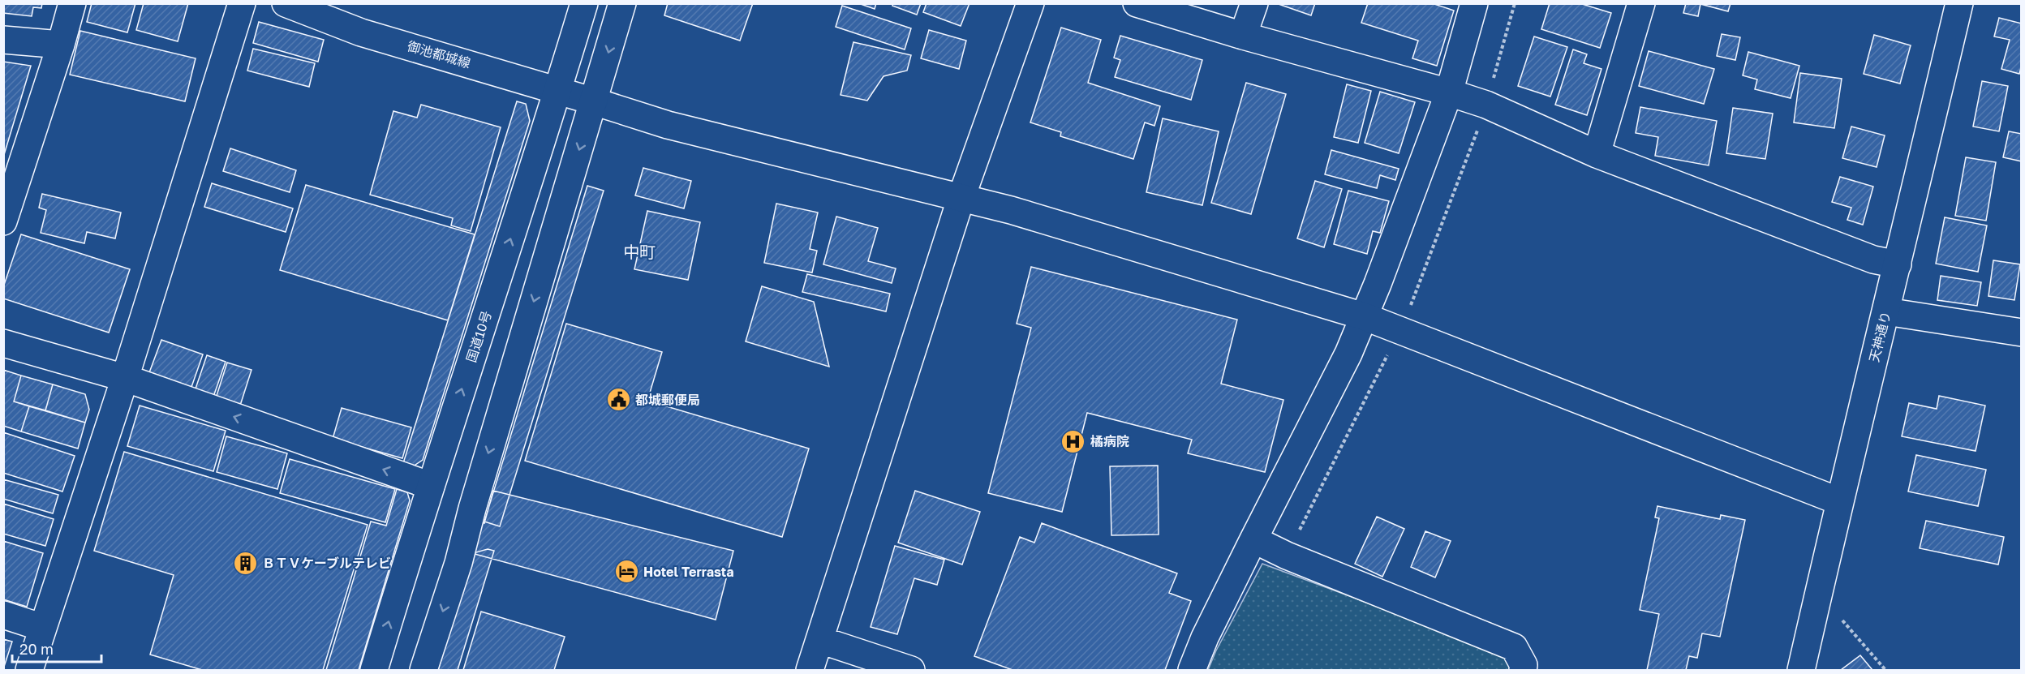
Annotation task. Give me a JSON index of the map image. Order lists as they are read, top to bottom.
{
  "streets": {
    "main road": ["御池都城線", "国道10号", "天神通り"]
  },
  "crossings": [
    ["御池都城線", "国道10号"],
    ["御池都城線", "天神通り"]
  ],
  "districts": ["中町"],
  "places": {
    "public building": ["都城郵便局"],
    "hospital": ["橘病院"],
    "building": ["ＢＴＶケーブルテレビ"],
    "hotel": ["Hotel Terrasta"]
  },
  "scale_bar": "20 m"
}
